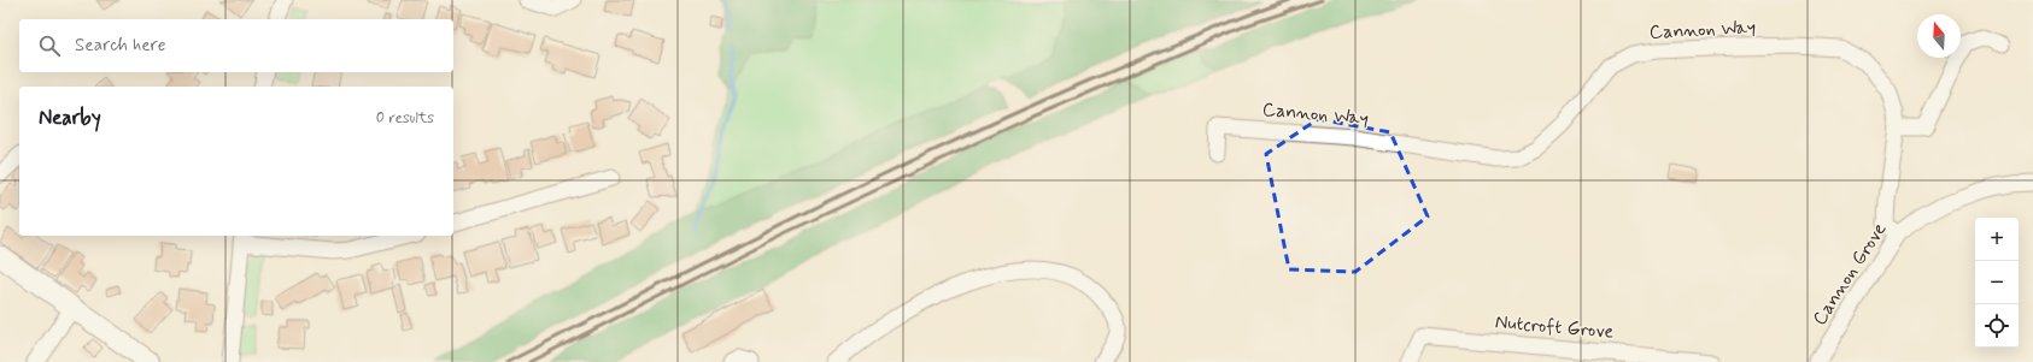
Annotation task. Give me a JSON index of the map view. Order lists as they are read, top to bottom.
{
  "streets": {
    "street": ["Cannon Way", "Cannon Grove", "Nutcroft Grove"]
  },
  "crossings": [
    ["Cannon Way", "Cannon Grove"]
  ],
  "north": "top",
  "page": {
    "search": "Search here",
    "heading": ["Nearby", "0 results"],
    "map_buttons": ["+", "−"]
  }
}
